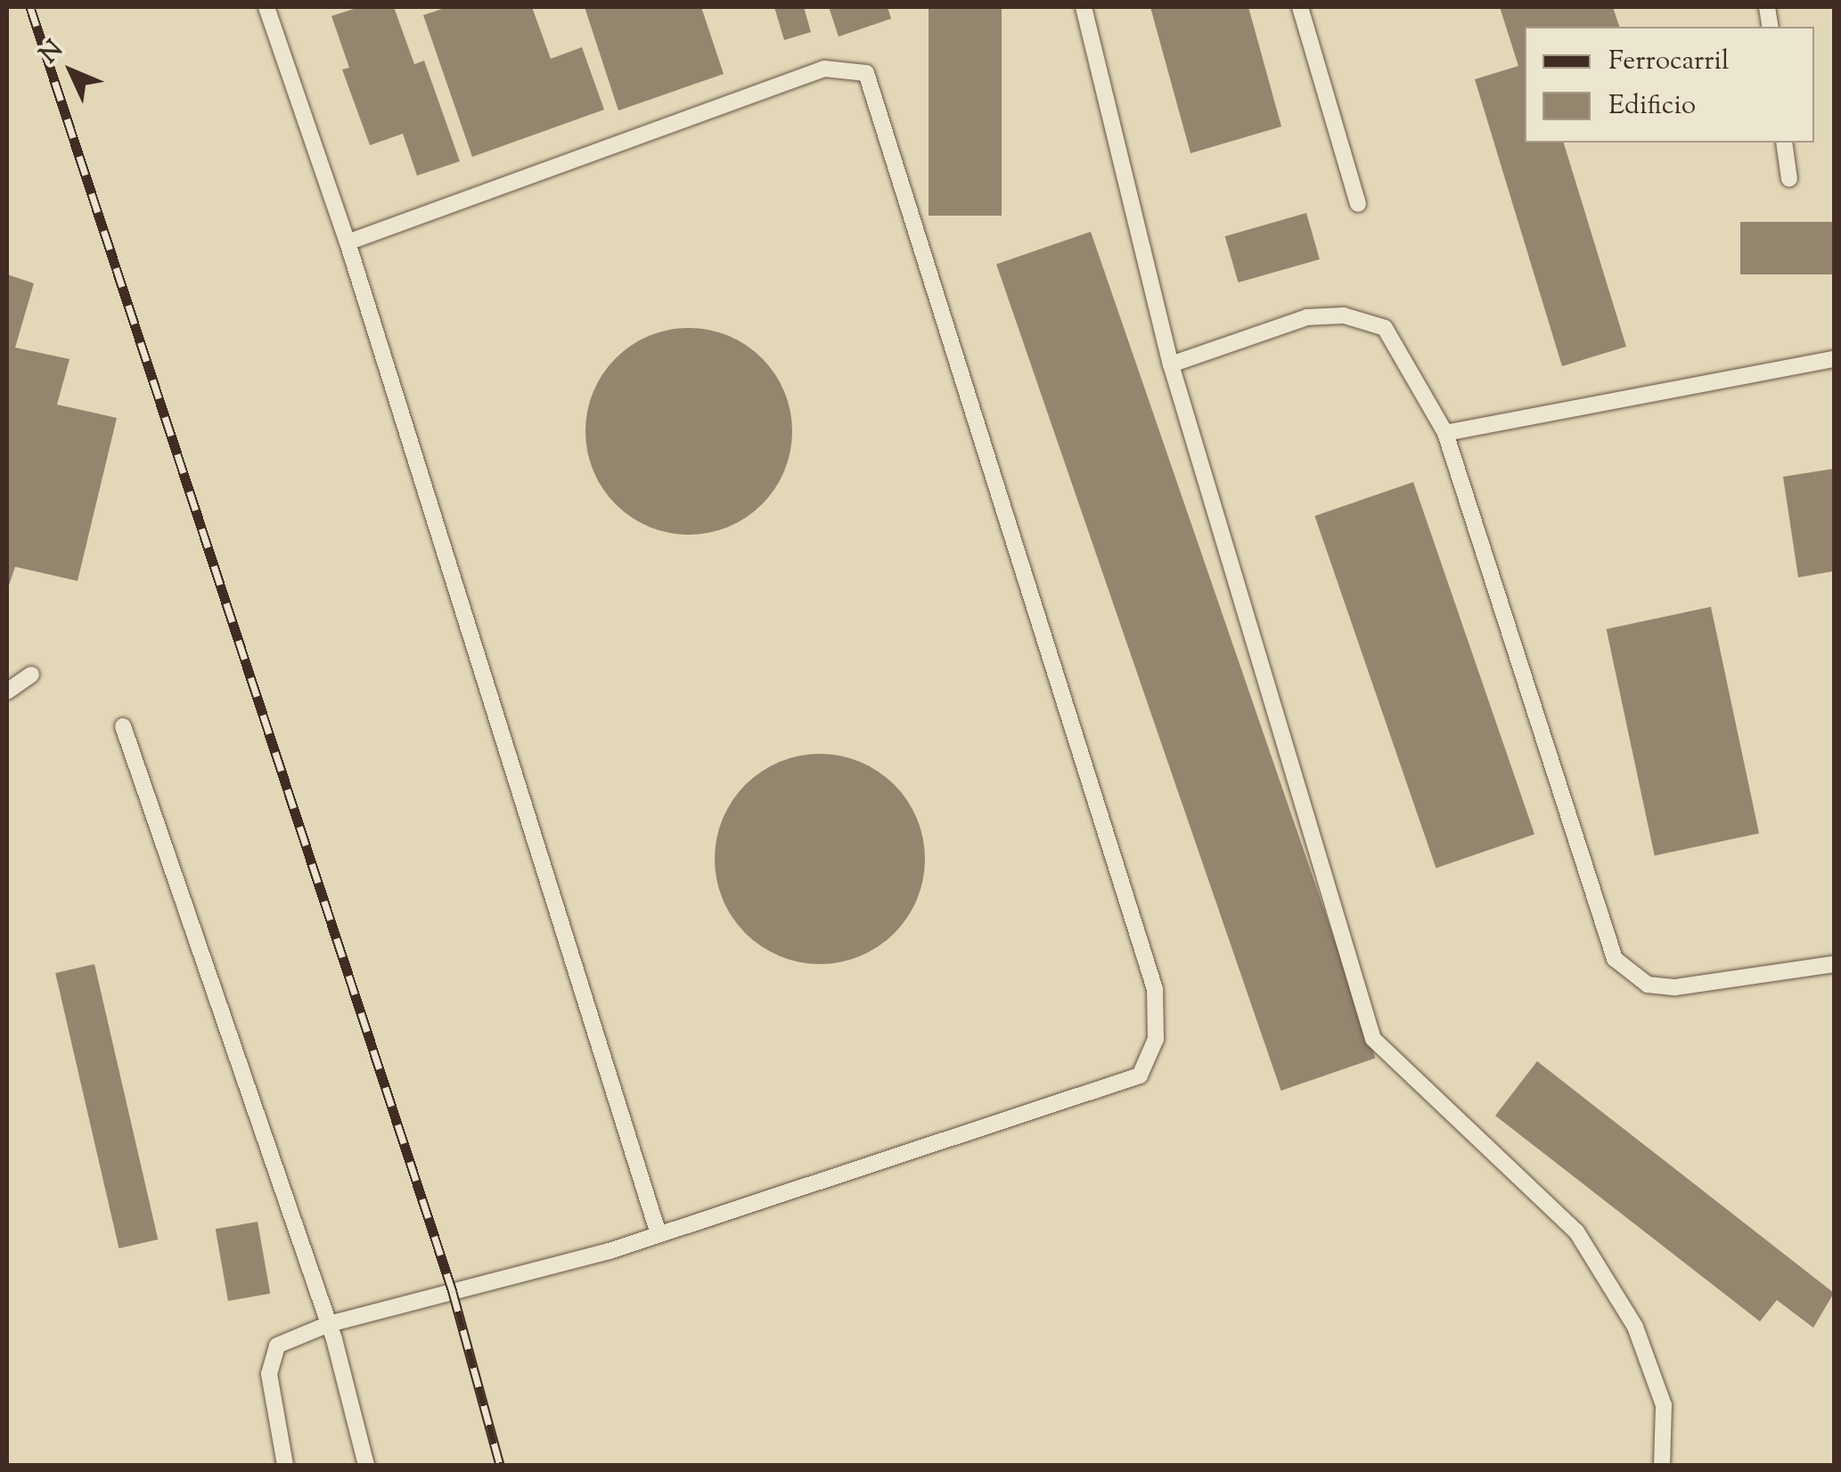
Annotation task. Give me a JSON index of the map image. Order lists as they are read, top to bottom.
{
  "legend": ["Ferrocarril", "Edificio"],
  "north": "top left"
}
